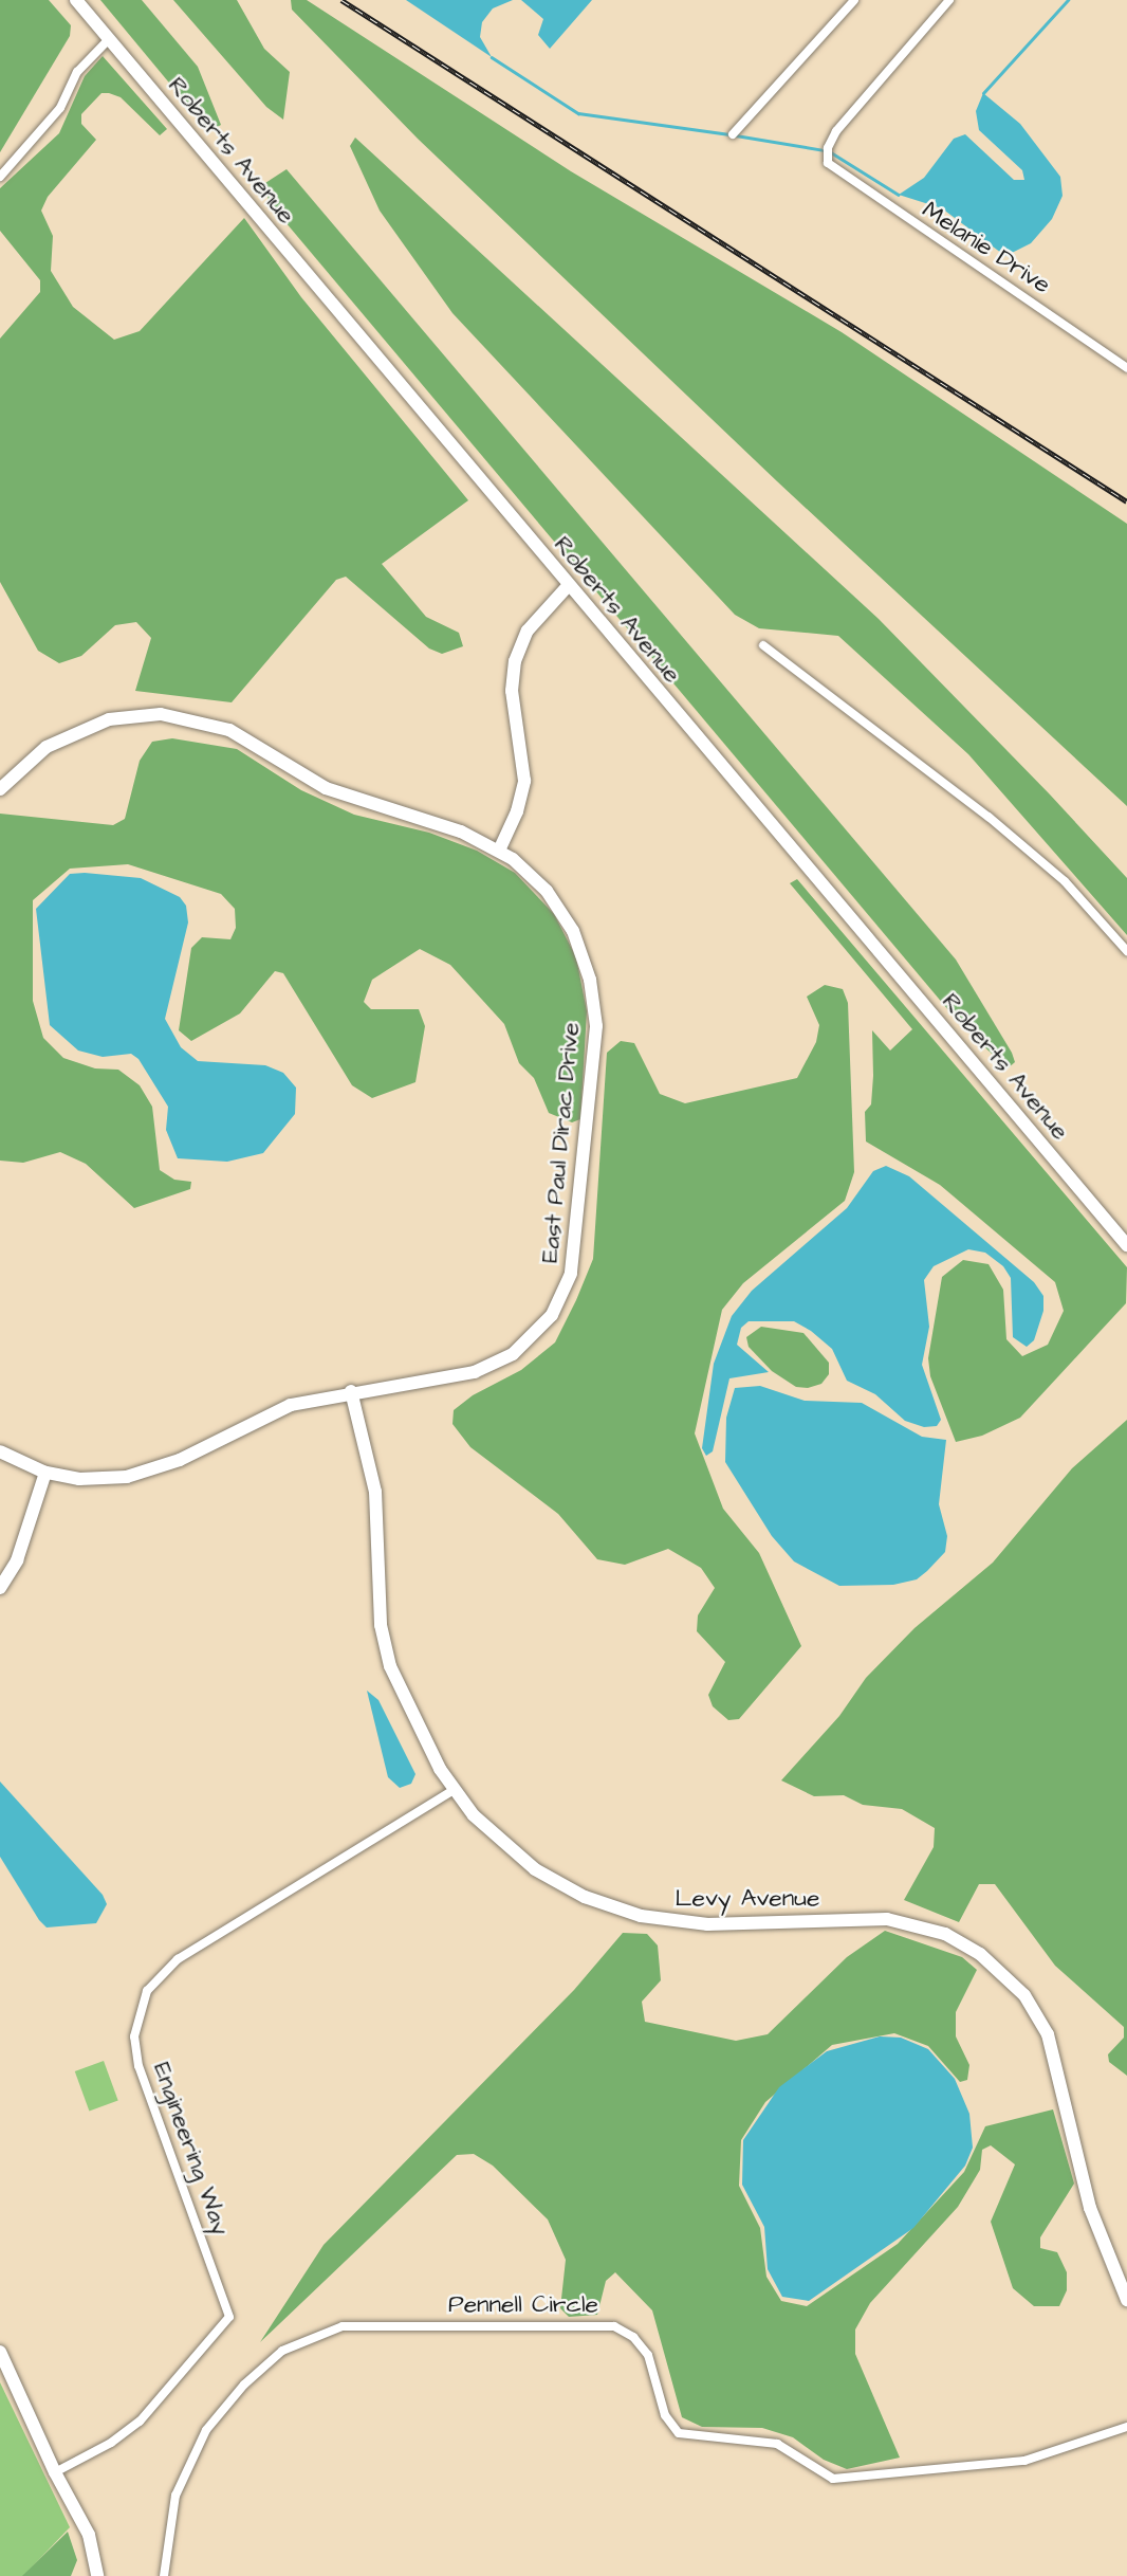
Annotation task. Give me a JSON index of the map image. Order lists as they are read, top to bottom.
{
  "streets": {
    "street": [
      "Roberts Avenue",
      "Melanie Drive",
      "East Paul Dirac Drive",
      "Levy Avenue",
      "Engineering Way",
      "Pennell Circle"
    ]
  },
  "crossings": [
    ["East Paul Dirac Drive", "Levy Avenue"],
    ["Levy Avenue", "Engineering Way"]
  ]
}
